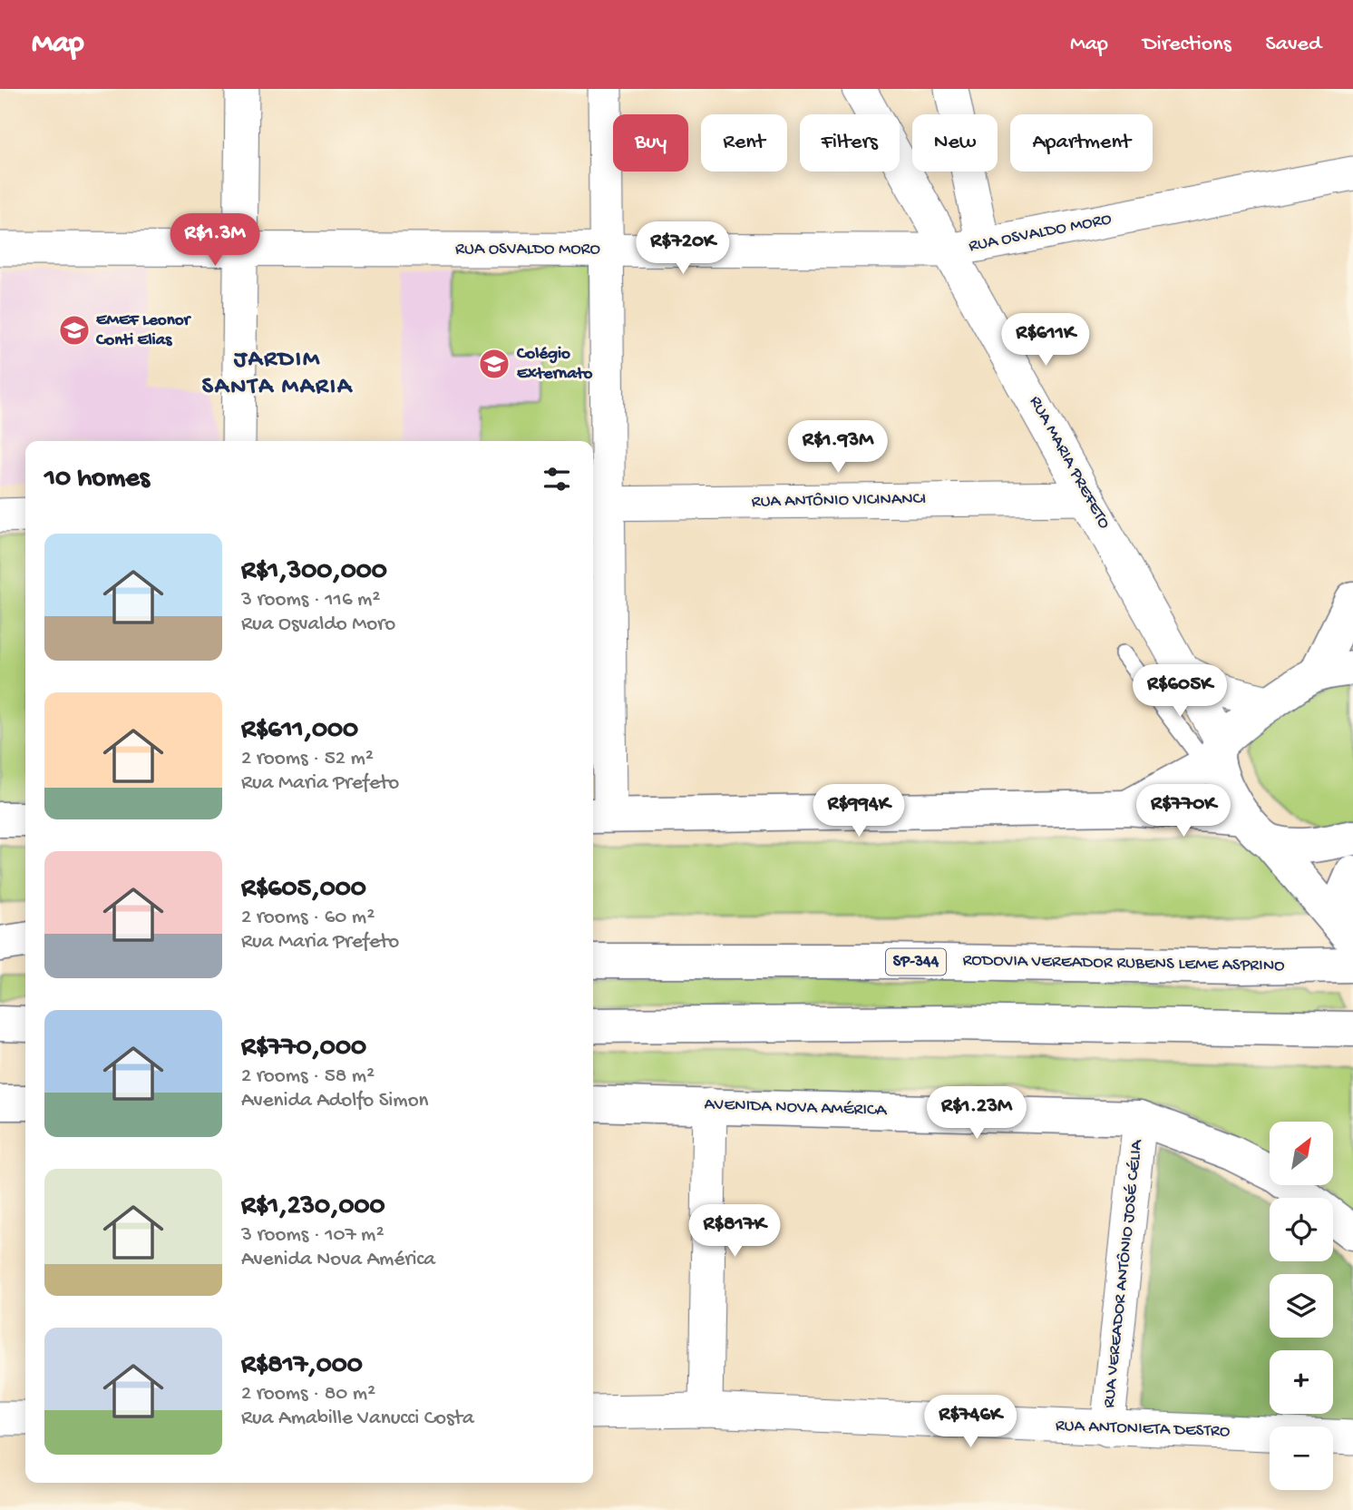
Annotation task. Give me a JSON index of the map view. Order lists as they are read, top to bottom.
{
  "streets": {
    "main road": ["SP-344", "RODOVIA VEREADOR RUBENS LEME ASPRINO", "AVENIDA NOVA AMÉRICA"],
    "street": [
      "RUA OSVALDO MORO",
      "RUA MARIA PREFETO",
      "RUA ANTÔNIO VICINANCI",
      "RUA VEREADOR ANTÔNIO JOSÉ CÉLIA",
      "RUA ANTONIETA DESTRO"
    ]
  },
  "crossings": [
    ["RUA OSVALDO MORO", "RUA MARIA PREFETO"],
    ["RUA MARIA PREFETO", "RUA ANTÔNIO VICINANCI"],
    ["AVENIDA NOVA AMÉRICA", "RUA VEREADOR ANTÔNIO JOSÉ CÉLIA"],
    ["RUA VEREADOR ANTÔNIO JOSÉ CÉLIA", "RUA ANTONIETA DESTRO"]
  ],
  "districts": ["JARDIM SANTA MARIA"],
  "places": {
    "school or university": ["EMEF Leonor Conti Elias", "Colégio Externato"]
  },
  "north": "top right",
  "page": {
    "header": "Map",
    "nav": ["Map", "Directions", "Saved"],
    "chip": [
      "Buy",
      "Rent",
      "Filters",
      "New",
      "Apartment"
    ],
    "price": [
      "R$1.3M",
      "R$720K",
      "R$611K",
      "R$1.93M",
      "R$605K",
      "R$994K",
      "R$770K",
      "R$1.23M",
      "R$817K",
      "R$746K"
    ],
    "heading": "10 homes",
    "list": [
      {
        "name": "R$1,300,000",
        "note": "3 rooms · 116 m² · Rua Osvaldo Moro"
      },
      {
        "name": "R$611,000",
        "note": "2 rooms · 52 m² · Rua Maria Prefeto"
      },
      {
        "name": "R$605,000",
        "note": "2 rooms · 60 m² · Rua Maria Prefeto"
      },
      {
        "name": "R$770,000",
        "note": "2 rooms · 58 m² · Avenida Adolfo Simon"
      },
      {
        "name": "R$1,230,000",
        "note": "3 rooms · 107 m² · Avenida Nova América"
      },
      {
        "name": "R$817,000",
        "note": "2 rooms · 80 m² · Rua Amabille Vanucci Costa"
      }
    ],
    "map_buttons": ["+", "−"]
  }
}
